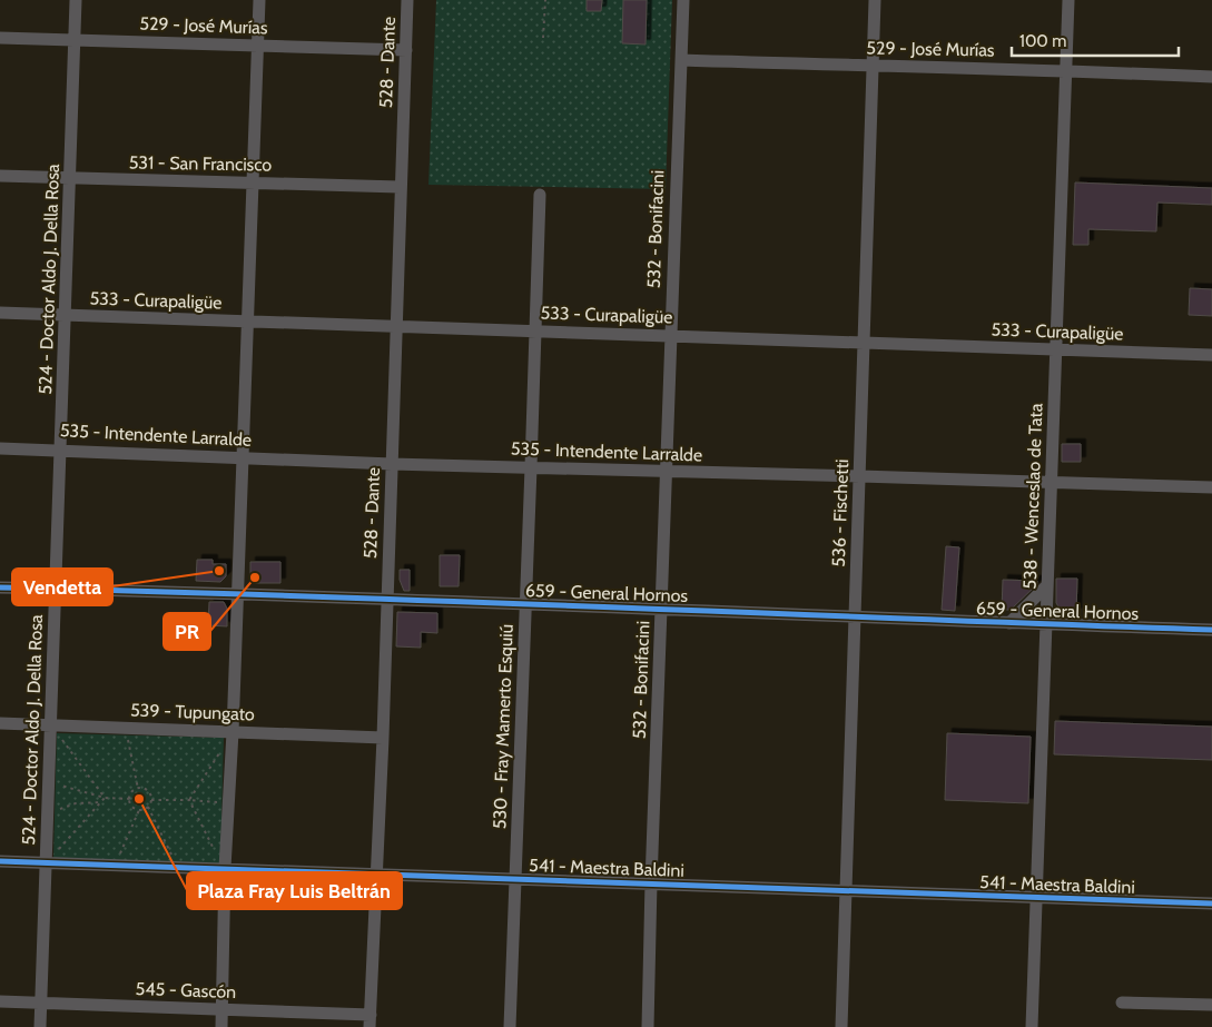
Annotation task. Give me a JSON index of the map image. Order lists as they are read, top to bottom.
{
  "streets": {
    "street": [
      "529 - José Murías",
      "528 - Dante",
      "531 - San Francisco",
      "532 - Bonifacini",
      "524 - Doctor Aldo J. Della Rosa",
      "533 - Curapaligüe",
      "535 - Intendente Larralde",
      "538 - Wenceslao de Tata",
      "536 - Fischetti",
      "659 - General Hornos",
      "539 - Tupungato",
      "530 - Fray Mamerto Esquiú",
      "541 - Maestra Baldini",
      "545 - Gascón"
    ]
  },
  "crossings": [
    ["529 - José Murías", "528 - Dante"],
    ["529 - José Murías", "532 - Bonifacini"],
    ["529 - José Murías", "524 - Doctor Aldo J. Della Rosa"],
    ["529 - José Murías", "538 - Wenceslao de Tata"],
    ["529 - José Murías", "536 - Fischetti"],
    ["528 - Dante", "531 - San Francisco"],
    ["528 - Dante", "533 - Curapaligüe"],
    ["528 - Dante", "535 - Intendente Larralde"],
    ["528 - Dante", "659 - General Hornos"],
    ["528 - Dante", "539 - Tupungato"],
    ["528 - Dante", "541 - Maestra Baldini"],
    ["528 - Dante", "545 - Gascón"],
    ["531 - San Francisco", "524 - Doctor Aldo J. Della Rosa"],
    ["532 - Bonifacini", "533 - Curapaligüe"],
    ["532 - Bonifacini", "535 - Intendente Larralde"],
    ["532 - Bonifacini", "659 - General Hornos"],
    ["532 - Bonifacini", "541 - Maestra Baldini"],
    ["524 - Doctor Aldo J. Della Rosa", "533 - Curapaligüe"],
    ["524 - Doctor Aldo J. Della Rosa", "535 - Intendente Larralde"],
    ["524 - Doctor Aldo J. Della Rosa", "659 - General Hornos"],
    ["524 - Doctor Aldo J. Della Rosa", "539 - Tupungato"],
    ["524 - Doctor Aldo J. Della Rosa", "541 - Maestra Baldini"],
    ["524 - Doctor Aldo J. Della Rosa", "545 - Gascón"],
    ["533 - Curapaligüe", "538 - Wenceslao de Tata"],
    ["533 - Curapaligüe", "536 - Fischetti"],
    ["533 - Curapaligüe", "530 - Fray Mamerto Esquiú"],
    ["535 - Intendente Larralde", "538 - Wenceslao de Tata"],
    ["535 - Intendente Larralde", "536 - Fischetti"],
    ["535 - Intendente Larralde", "530 - Fray Mamerto Esquiú"],
    ["538 - Wenceslao de Tata", "659 - General Hornos"],
    ["538 - Wenceslao de Tata", "541 - Maestra Baldini"],
    ["536 - Fischetti", "659 - General Hornos"],
    ["536 - Fischetti", "541 - Maestra Baldini"],
    ["659 - General Hornos", "530 - Fray Mamerto Esquiú"],
    ["530 - Fray Mamerto Esquiú", "541 - Maestra Baldini"]
  ],
  "places": ["Vendetta", "PR", "Plaza Fray Luis Beltrán"],
  "scale_bar": "100 m"
}
